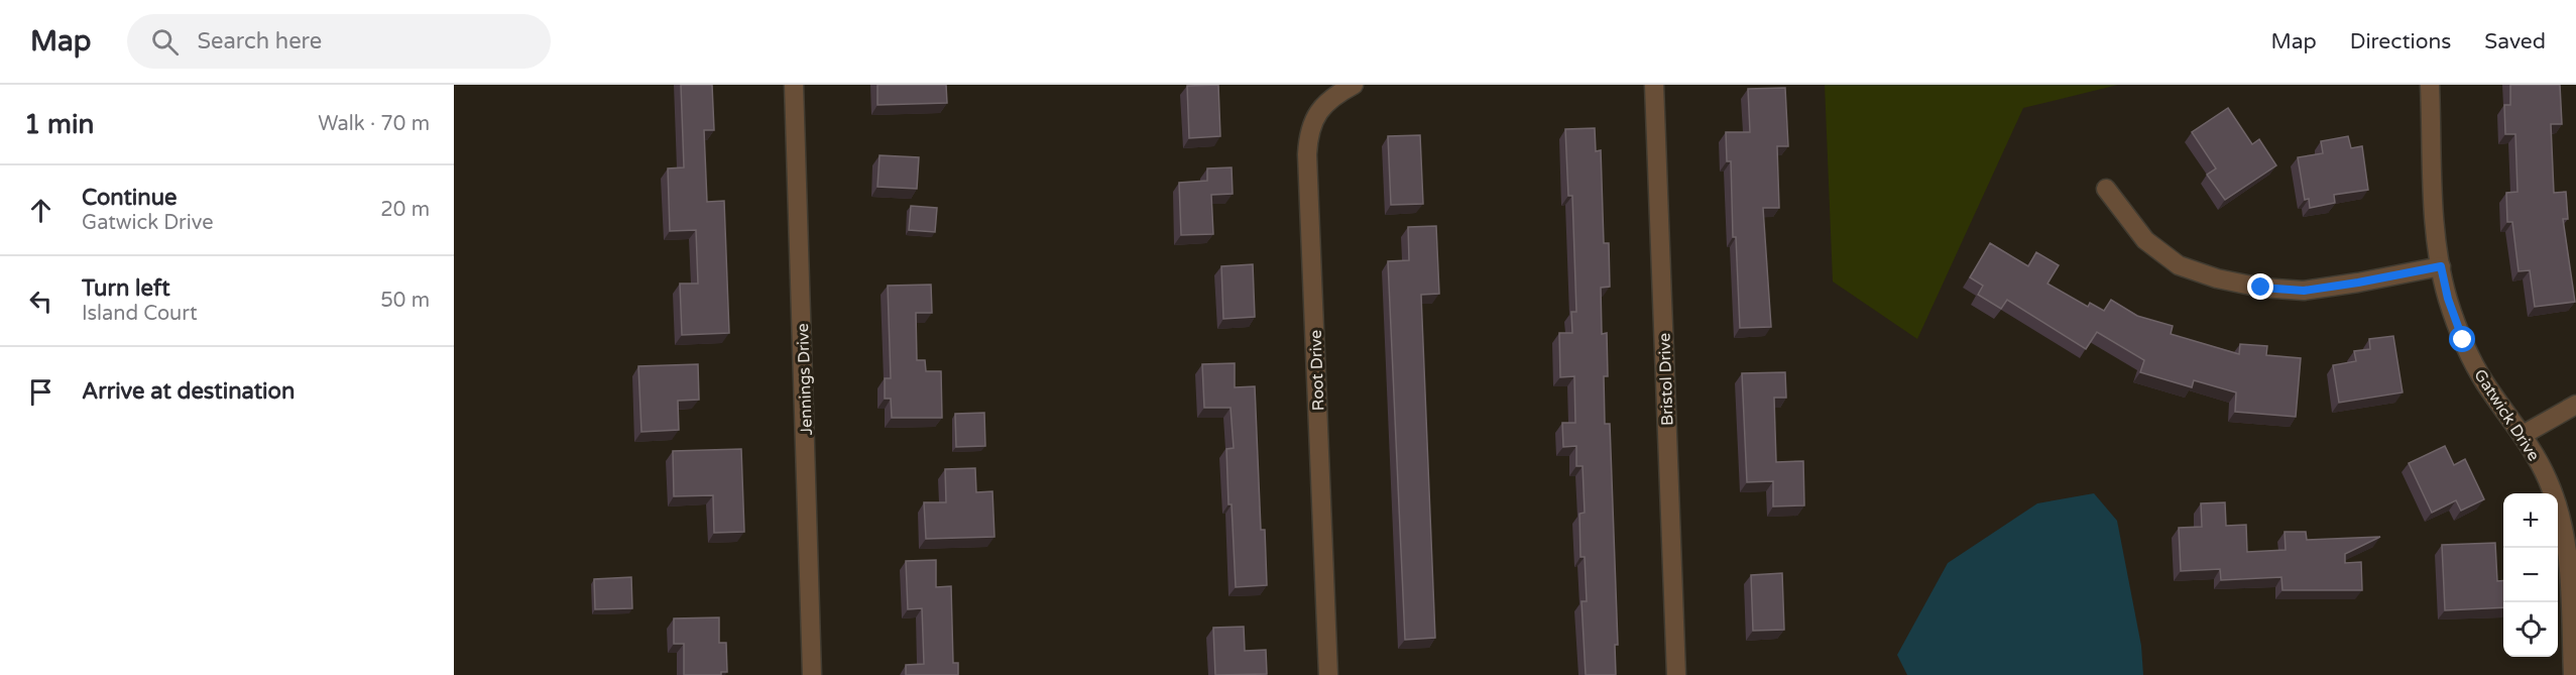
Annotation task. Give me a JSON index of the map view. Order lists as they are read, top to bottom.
{
  "streets": {
    "street": [
      "Root Drive",
      "Jennings Drive",
      "Bristol Drive",
      "Gatwick Drive"
    ]
  },
  "page": {
    "header": "Map",
    "search": "Search here",
    "nav": ["Map", "Directions", "Saved"],
    "heading": ["1 min", "Walk · 70 m"],
    "list": [
      ["Continue", "Gatwick Drive", "20 m"],
      ["Turn left", "Island Court", "50 m"],
      "Arrive at destination"
    ],
    "map_buttons": ["+", "−"]
  }
}
